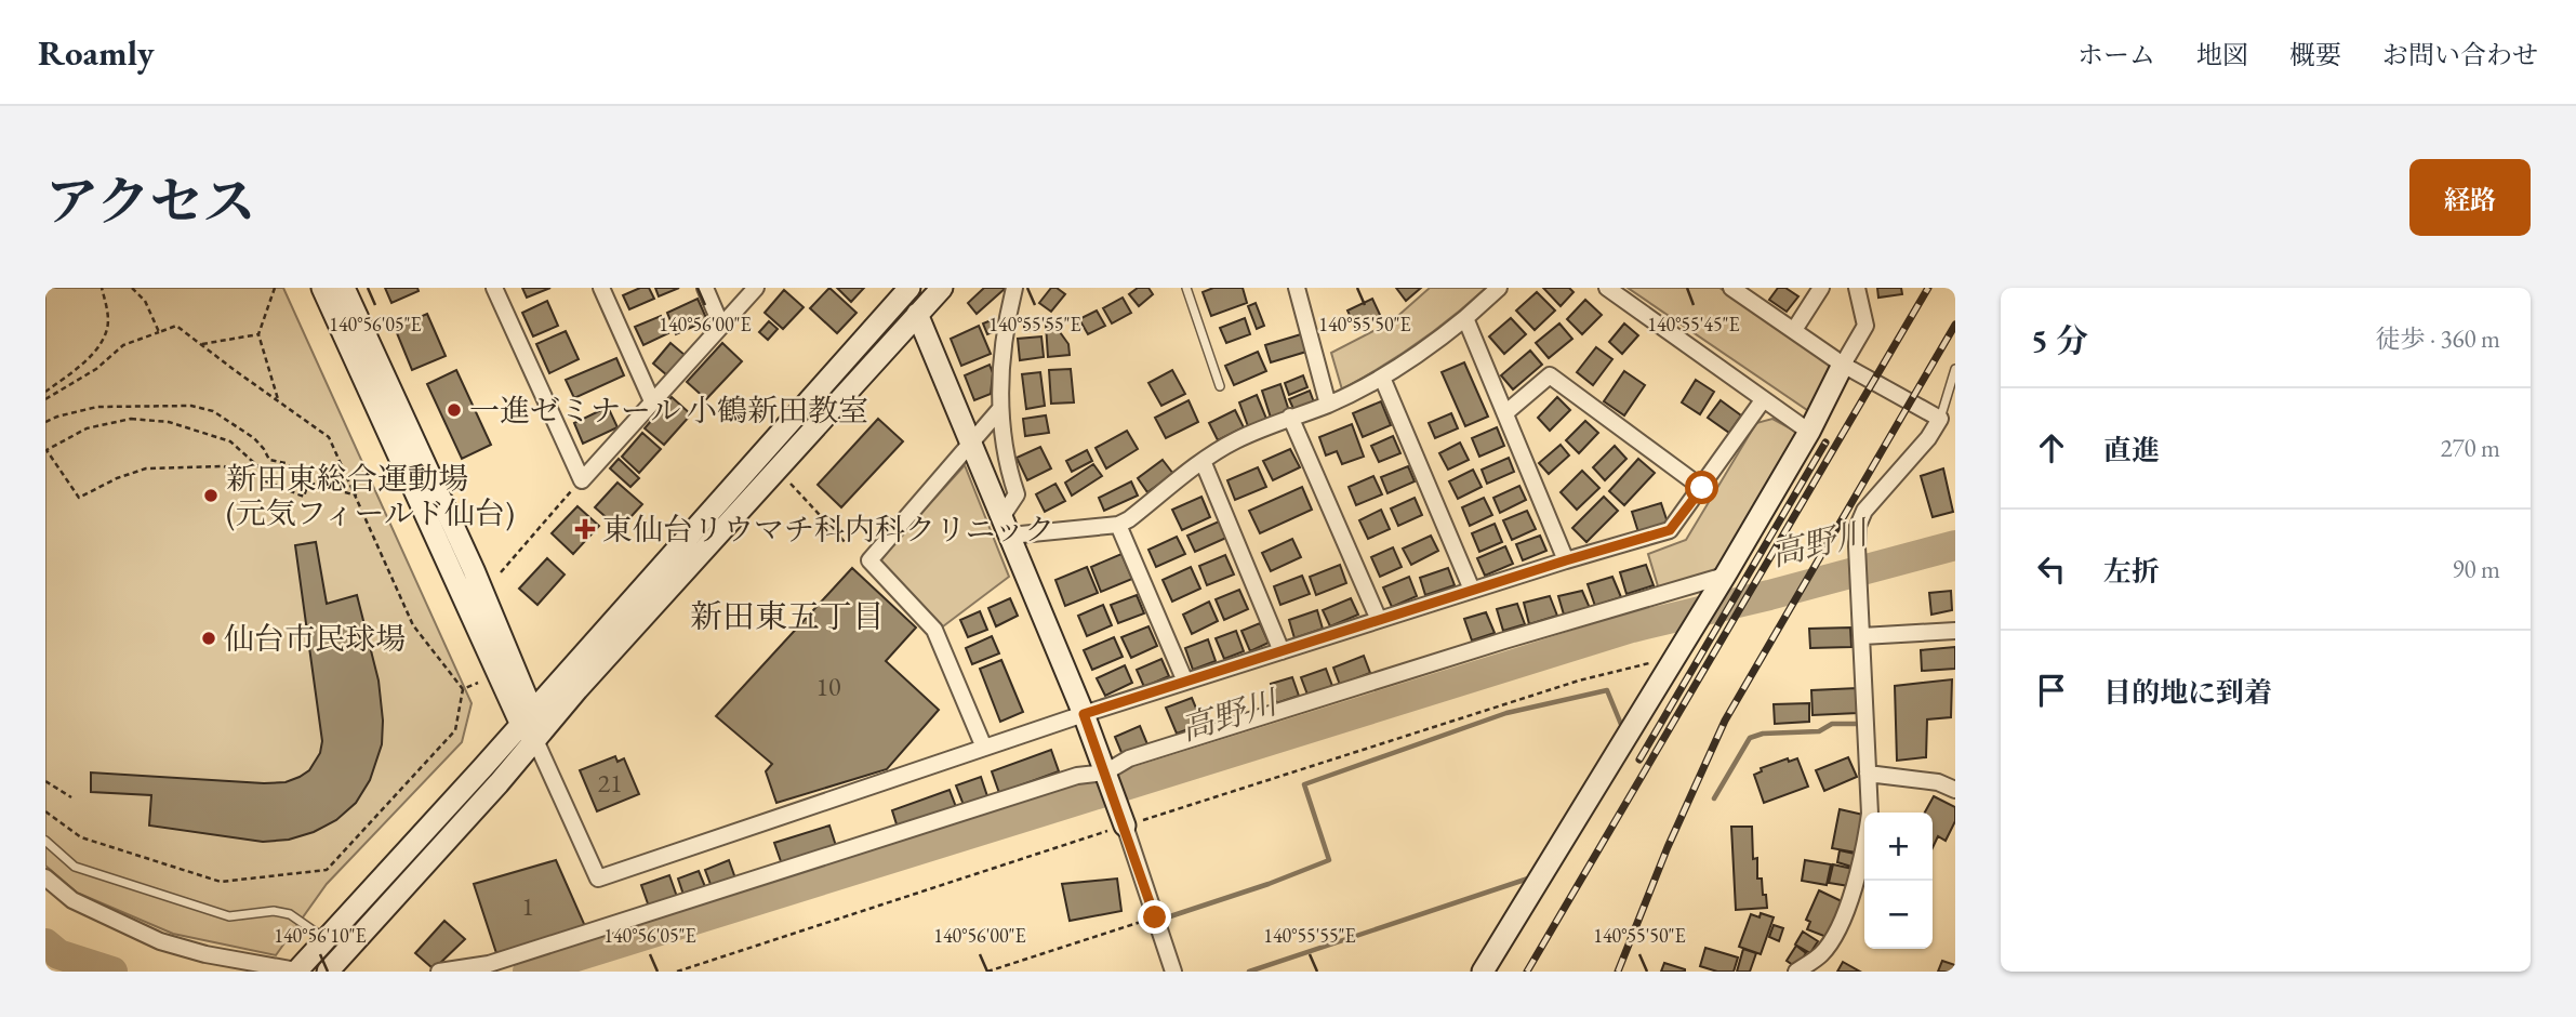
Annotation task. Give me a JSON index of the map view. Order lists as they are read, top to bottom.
{
  "districts": ["新田東五丁目"],
  "water": ["高野川"],
  "places": {
    "other": ["一進ゼミナール 小鶴新田教室", "新田東総合運動場 (元気フィールド仙台)", "仙台市民球場"],
    "health": ["東仙台リウマチ科内科クリニック"]
  },
  "house_numbers": ["10", "21", "1"],
  "page": {
    "header": "Roamly",
    "nav": [
      "ホーム",
      "地図",
      "概要",
      "お問い合わせ"
    ],
    "title": "アクセス",
    "buttons": "経路",
    "heading": ["5 分", "徒歩 · 360 m"],
    "list": [
      ["直進", "270 m"],
      ["左折", "90 m"],
      "目的地に到着"
    ],
    "map_buttons": ["+", "−"]
  },
  "coordinates": [
    "140°56'05\"E",
    "140°56'00\"E",
    "140°55'55\"E",
    "140°55'50\"E",
    "140°55'45\"E",
    "140°56'10\"E"
  ]
}
